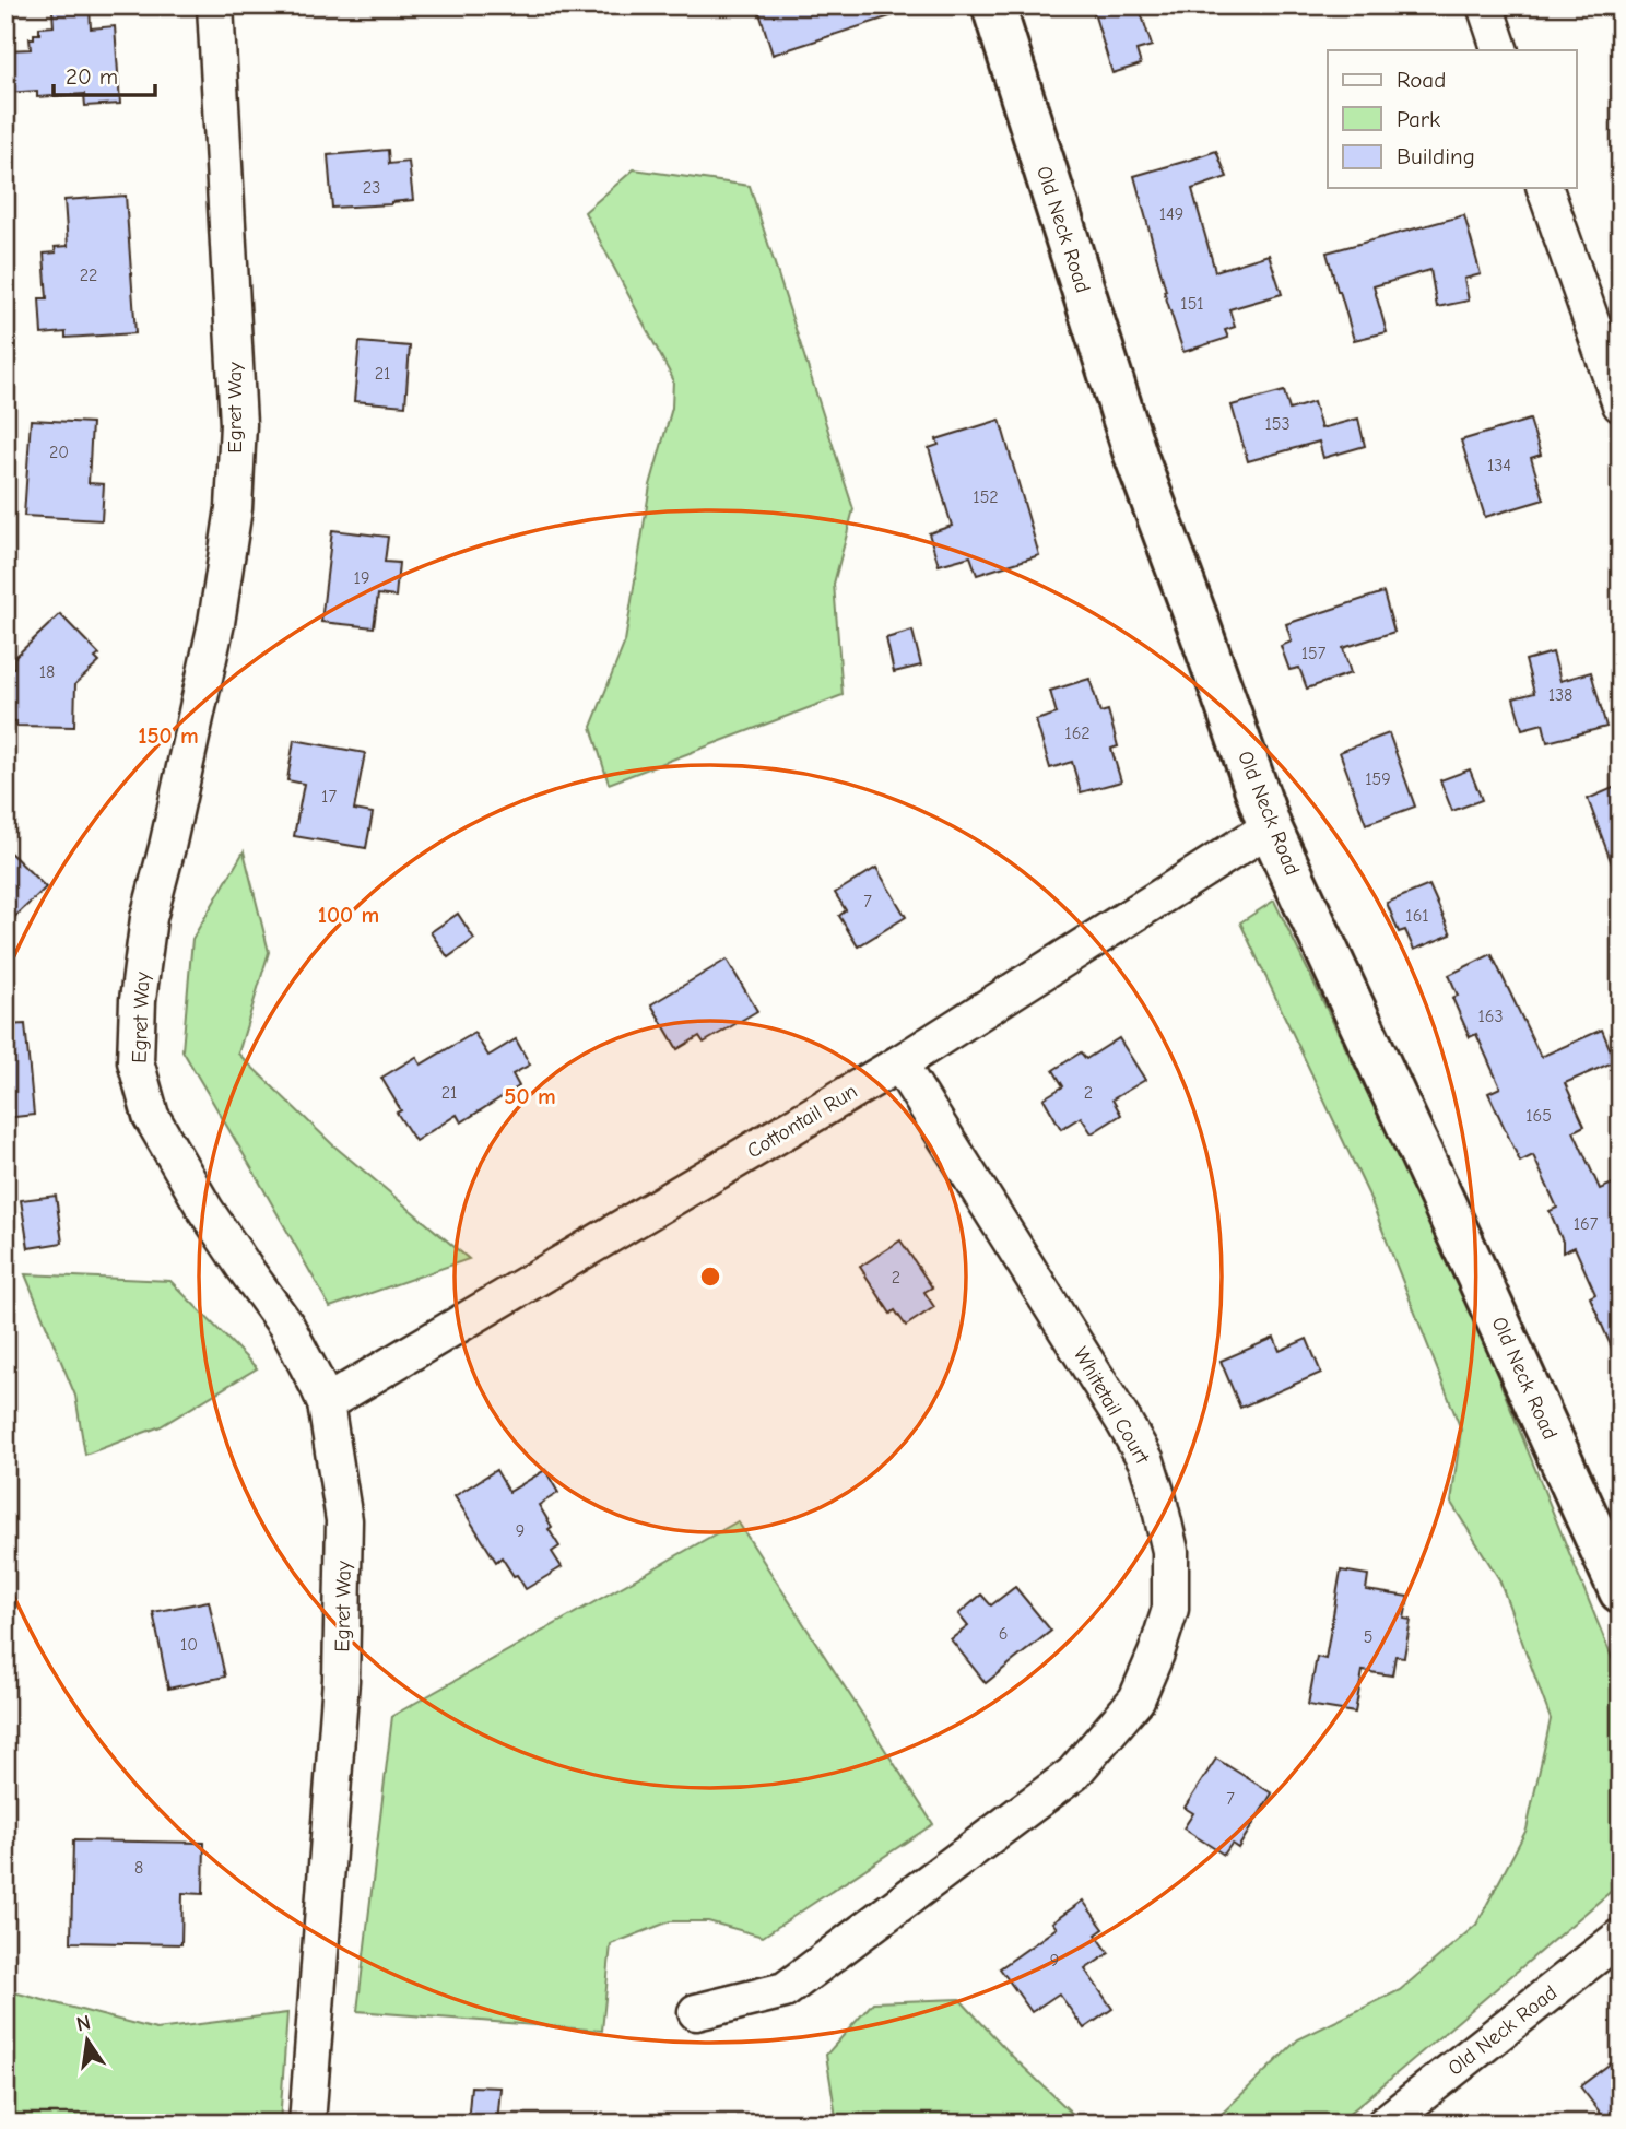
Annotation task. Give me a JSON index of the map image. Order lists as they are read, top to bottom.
{
  "streets": {
    "street": [
      "Old Neck Road",
      "Egret Way",
      "Cottontail Run",
      "Whitetail Court"
    ]
  },
  "crossings": [
    ["Old Neck Road", "Cottontail Run"],
    ["Egret Way", "Cottontail Run"],
    ["Cottontail Run", "Whitetail Court"]
  ],
  "house_numbers": [
    "23",
    "149",
    "22",
    "151",
    "21",
    "153",
    "20",
    "134",
    "152",
    "19",
    "157",
    "18",
    "138",
    "162",
    "159",
    "17",
    "7",
    "161",
    "163",
    "21",
    "2",
    "165",
    "167",
    "2",
    "9",
    "6",
    "5",
    "10",
    "7",
    "8",
    "9"
  ],
  "legend": ["Road", "Park", "Building"],
  "scale_bar": "20 m",
  "north": "top",
  "rings": ["150 m", "100 m", "50 m"]
}
